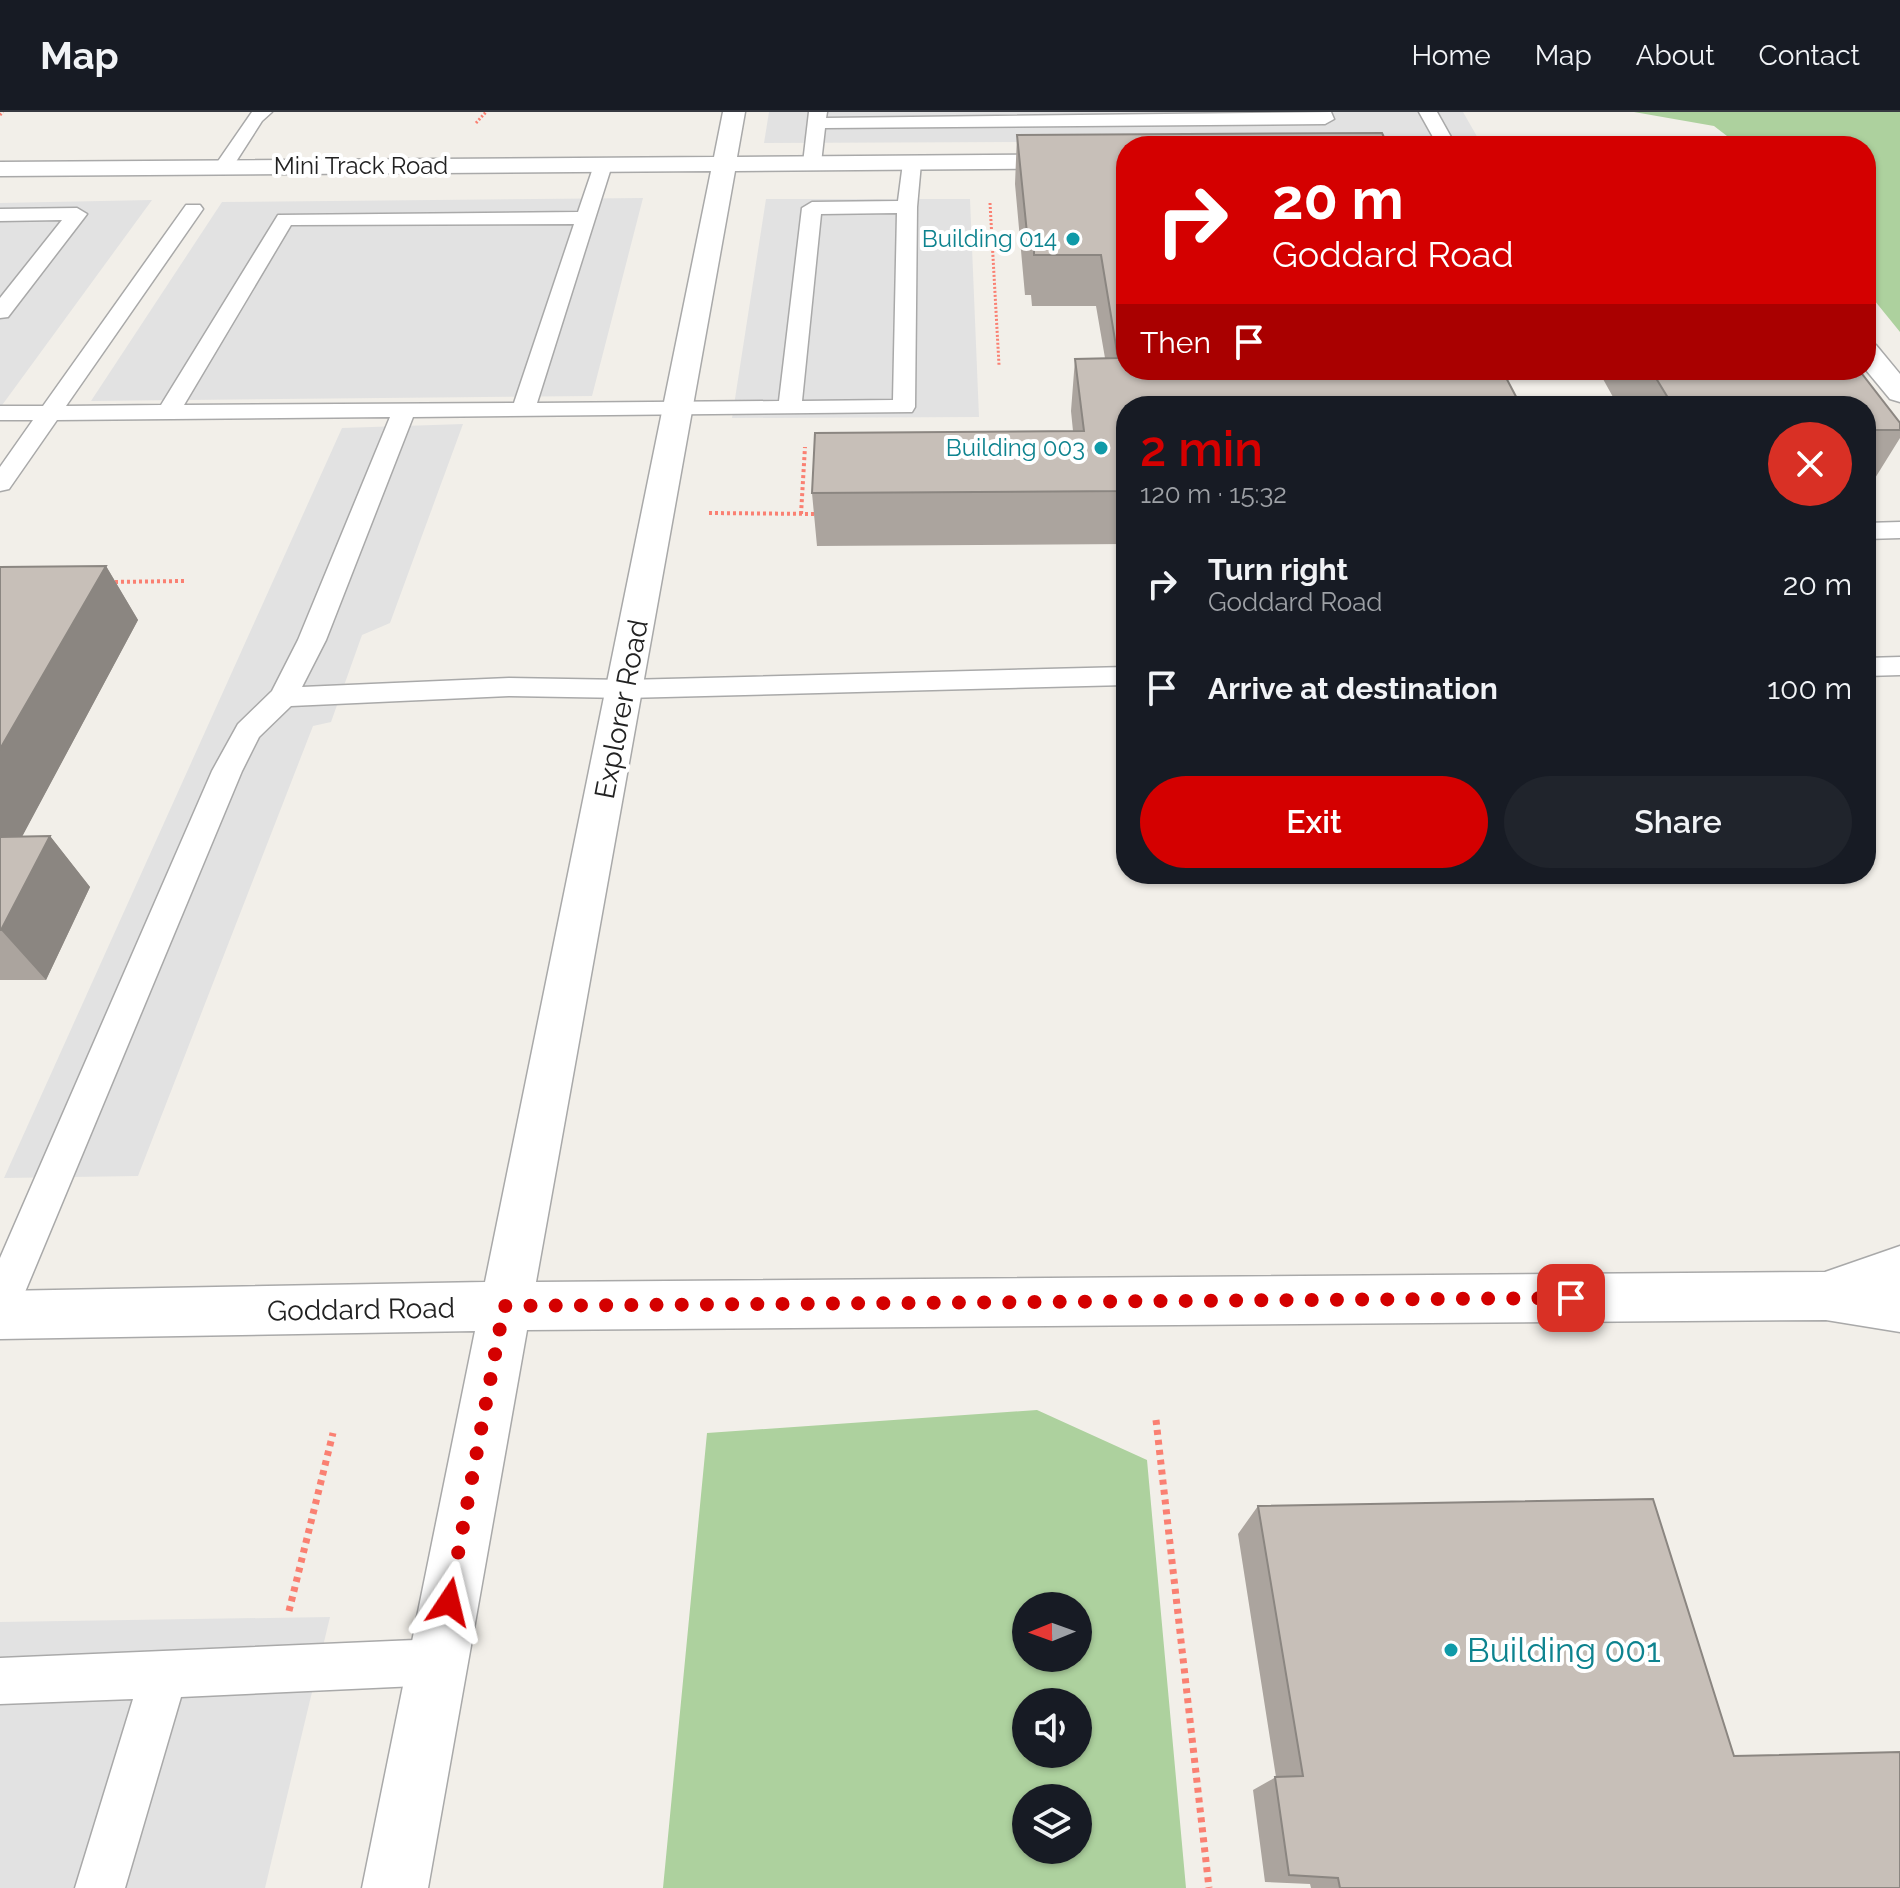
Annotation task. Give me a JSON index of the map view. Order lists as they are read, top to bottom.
{
  "streets": {
    "street": ["Mini Track Road", "Explorer Road", "Goddard Road"]
  },
  "crossings": [
    ["Mini Track Road", "Explorer Road"],
    ["Explorer Road", "Goddard Road"]
  ],
  "places": ["Building 014", "Building 003", "Building 001"],
  "north": "left",
  "page": {
    "header": "Map",
    "nav": [
      "Home",
      "Map",
      "About",
      "Contact"
    ],
    "turn": ["20 m", "Goddard Road"],
    "then": "Then",
    "heading": ["2 min", "120 m · 15:32"],
    "list": [
      {
        "name": "Turn right",
        "note": "Goddard Road",
        "value": "20 m"
      },
      {
        "name": "Arrive at destination",
        "value": "100 m"
      }
    ],
    "buttons": ["Exit", "Share"]
  }
}
